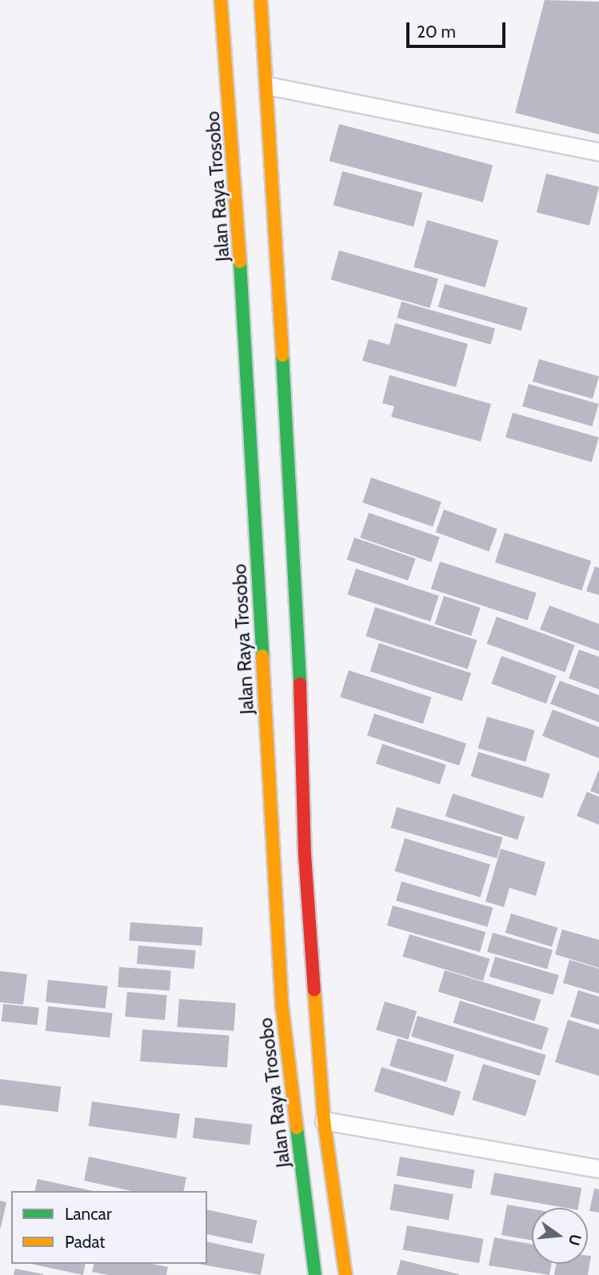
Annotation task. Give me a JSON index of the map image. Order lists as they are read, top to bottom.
{
  "streets": {
    "highway": ["Jalan Raya Trosobo"]
  },
  "legend": ["Lancar", "Padat"],
  "scale_bar": "20 m",
  "north": "right"
}
